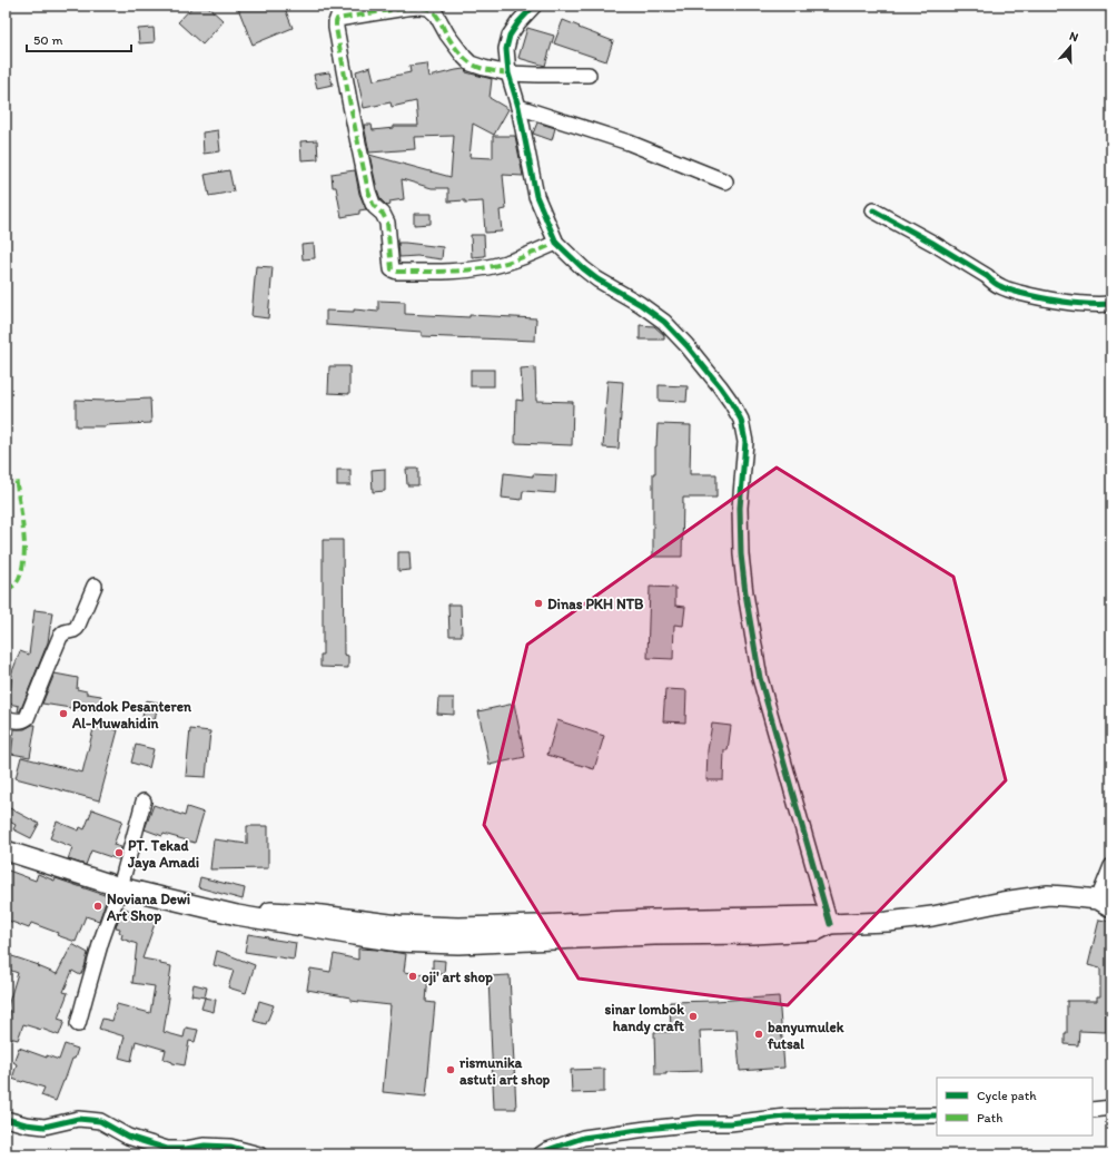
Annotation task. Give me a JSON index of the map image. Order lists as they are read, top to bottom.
{
  "places": [
    "Dinas PKH NTB",
    "Pondok Pesanteren Al-Muwahidin",
    "PT. Tekad Jaya Amadi",
    "Noviana Dewi Art Shop",
    "oji' art shop",
    "sinar lombok handy craft",
    "banyumulek futsal",
    "rismunika astuti art shop"
  ],
  "legend": ["Cycle path", "Path"],
  "scale_bar": "50 m",
  "north": "top"
}
